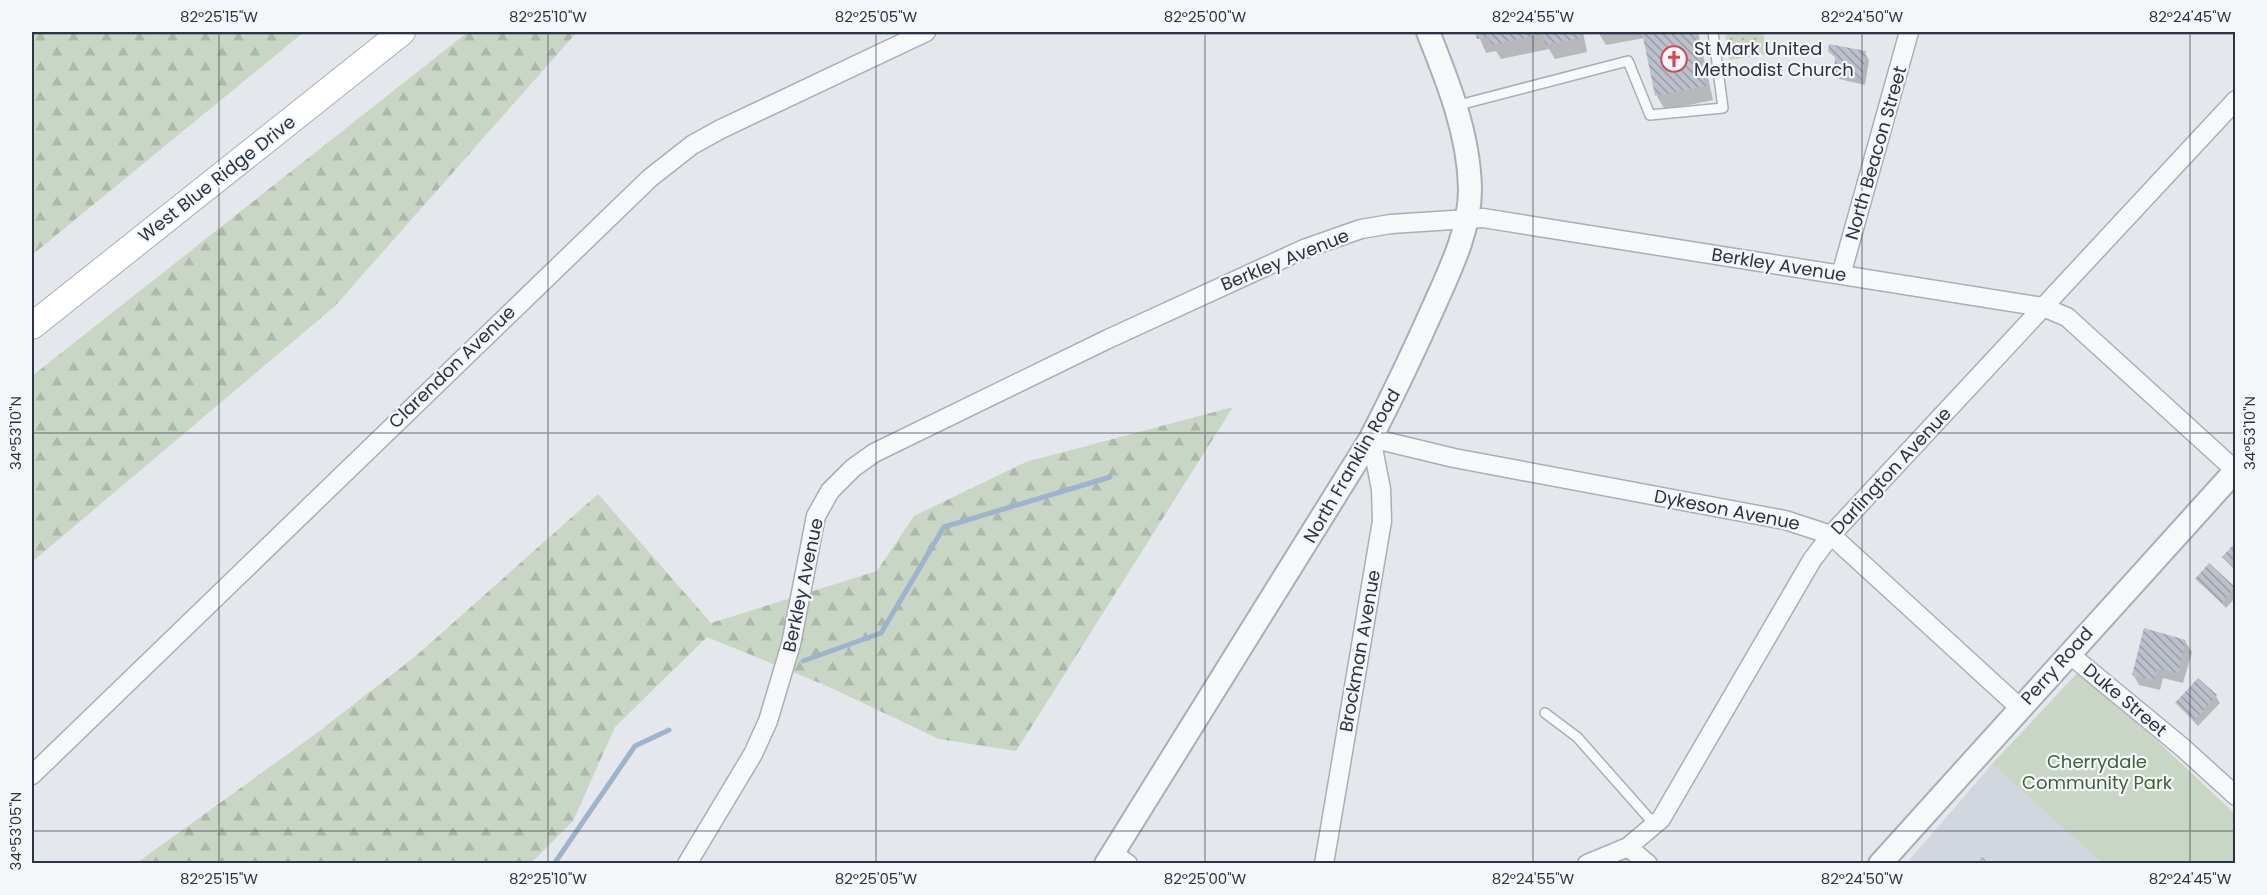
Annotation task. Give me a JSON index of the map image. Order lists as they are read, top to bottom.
{
  "streets": {
    "main road": ["West Blue Ridge Drive"],
    "street": [
      "North Beacon Street",
      "Berkley Avenue",
      "Clarendon Avenue",
      "North Franklin Road",
      "Darlington Avenue",
      "Dykeson Avenue",
      "Brockman Avenue",
      "Perry Road",
      "Duke Street"
    ]
  },
  "crossings": [
    ["North Beacon Street", "Berkley Avenue"],
    ["Berkley Avenue", "North Franklin Road"],
    ["Berkley Avenue", "Darlington Avenue"],
    ["Berkley Avenue", "Perry Road"],
    ["North Franklin Road", "Dykeson Avenue"],
    ["North Franklin Road", "Brockman Avenue"],
    ["Darlington Avenue", "Dykeson Avenue"],
    ["Dykeson Avenue", "Brockman Avenue"],
    ["Dykeson Avenue", "Perry Road"],
    ["Perry Road", "Duke Street"]
  ],
  "parks": ["Cherrydale Community Park"],
  "places": {
    "church": ["St Mark United Methodist Church"]
  },
  "coordinates": [
    "82°25'15\"W",
    "82°25'10\"W",
    "82°25'05\"W",
    "82°25'00\"W",
    "82°24'55\"W",
    "82°24'50\"W",
    "82°24'45\"W",
    "34°53'10\"N",
    "34°53'05\"N"
  ]
}
